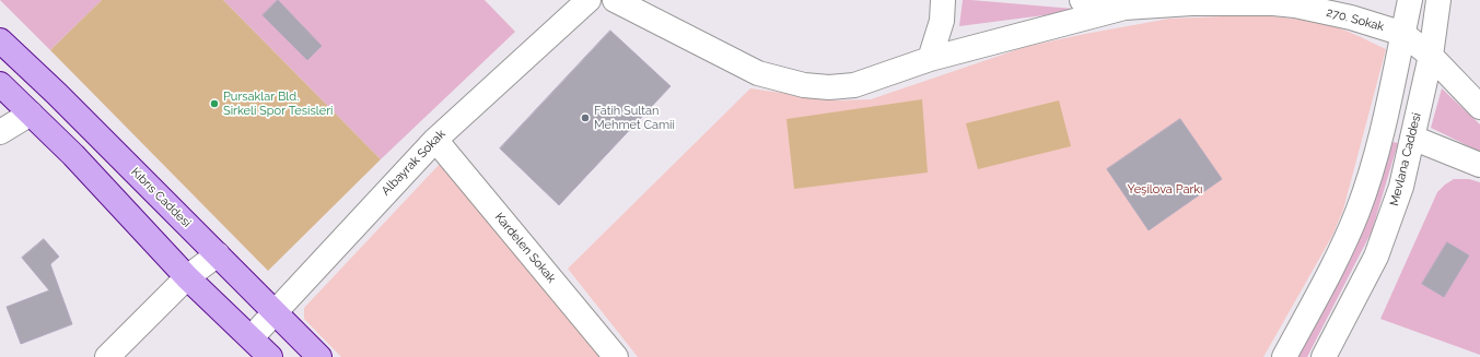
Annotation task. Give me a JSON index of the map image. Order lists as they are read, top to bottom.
{
  "streets": {
    "main road": ["Kıbrıs Caddesi"],
    "street": [
      "270. Sokak",
      "Mevlana Caddesi",
      "Albayrak Sokak",
      "Kardelen Sokak"
    ]
  },
  "crossings": [
    ["270. Sokak", "Mevlana Caddesi"],
    ["Albayrak Sokak", "Kıbrıs Caddesi"],
    ["Albayrak Sokak", "Kardelen Sokak"]
  ],
  "parks": ["Yeşilova Parkı"],
  "places": ["Pursaklar Bld. Sirkeli Spor Tesisleri", "Fatih Sultan Mehmet Camii"]
}
